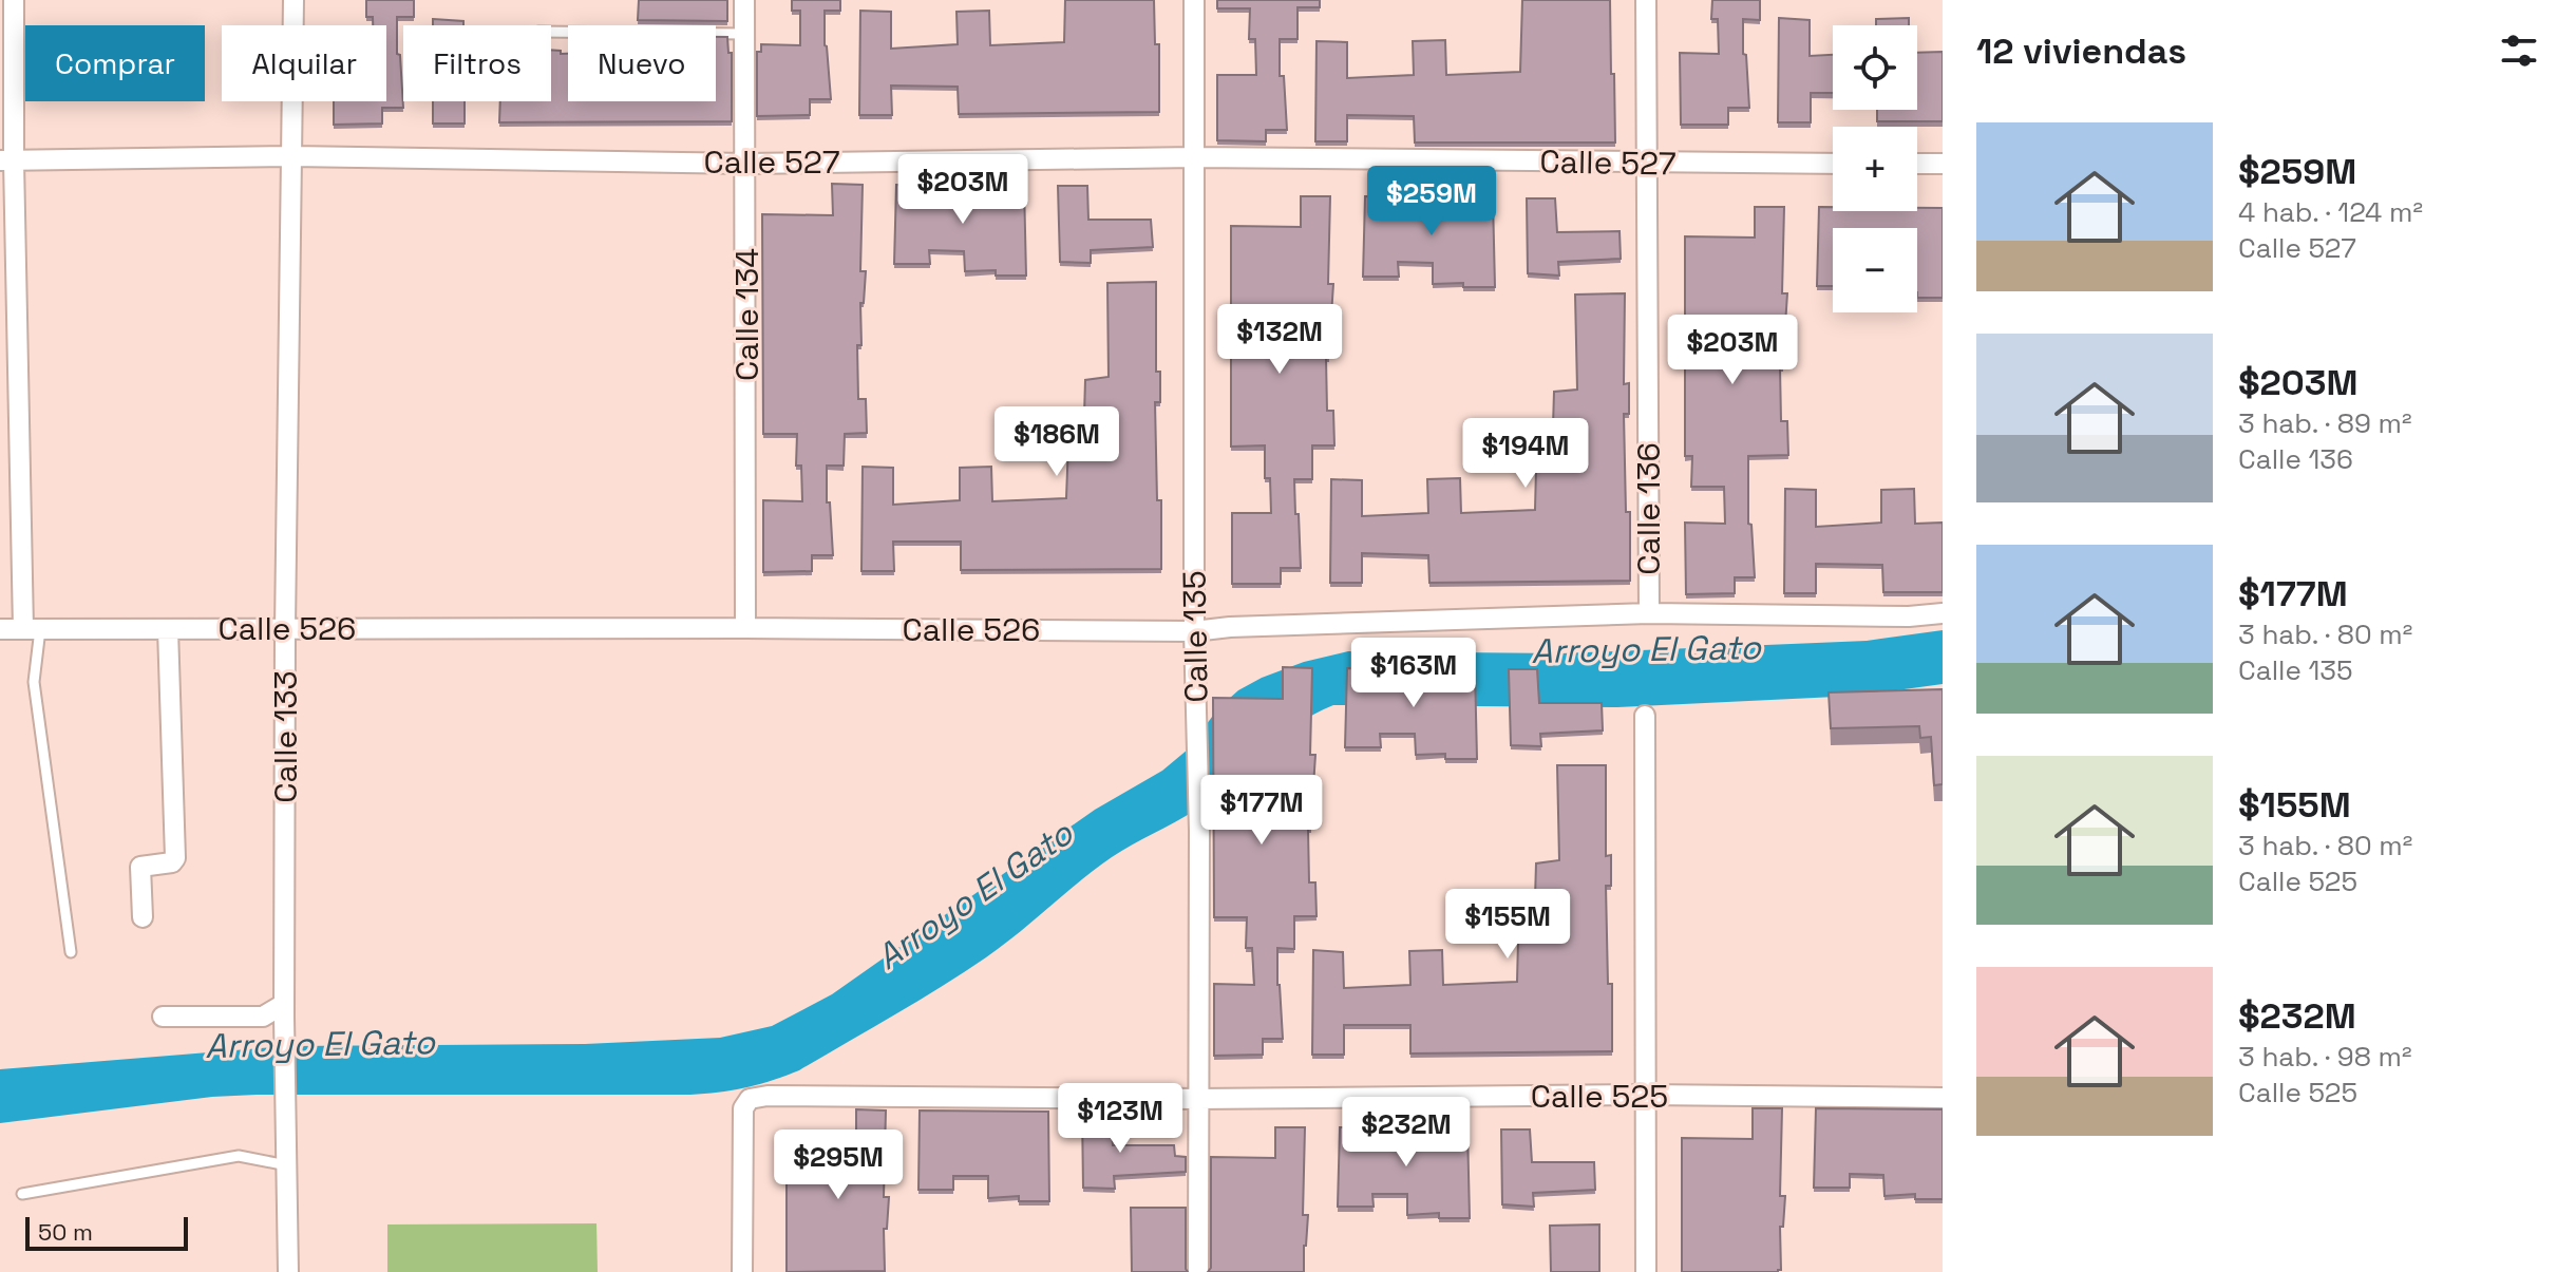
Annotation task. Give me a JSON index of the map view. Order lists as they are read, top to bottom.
{
  "streets": {
    "street": [
      "Calle 527",
      "Calle 134",
      "Calle 136",
      "Calle 526",
      "Calle 135",
      "Calle 133",
      "Calle 525"
    ]
  },
  "crossings": [
    ["Calle 527", "Calle 134"],
    ["Calle 527", "Calle 136"],
    ["Calle 527", "Calle 135"],
    ["Calle 527", "Calle 133"],
    ["Calle 134", "Calle 526"],
    ["Calle 136", "Calle 526"],
    ["Calle 526", "Calle 135"],
    ["Calle 526", "Calle 133"],
    ["Calle 135", "Calle 525"]
  ],
  "water": ["Arroyo El Gato"],
  "scale_bar": "50 m",
  "page": {
    "heading": "12 viviendas",
    "map_buttons": ["+", "−"],
    "chip": [
      "Comprar",
      "Alquilar",
      "Filtros",
      "Nuevo"
    ],
    "list": [
      {
        "name": "$259M",
        "note": "4 hab. · 124 m² · Calle 527"
      },
      {
        "name": "$203M",
        "note": "3 hab. · 89 m² · Calle 136"
      },
      {
        "name": "$177M",
        "note": "3 hab. · 80 m² · Calle 135"
      },
      {
        "name": "$155M",
        "note": "3 hab. · 80 m² · Calle 525"
      },
      {
        "name": "$232M",
        "note": "3 hab. · 98 m² · Calle 525"
      }
    ],
    "price": [
      "$203M",
      "$259M",
      "$132M",
      "$203M",
      "$186M",
      "$194M",
      "$163M",
      "$177M",
      "$155M",
      "$123M",
      "$232M",
      "$295M"
    ],
    "scale": "50 m"
  }
}
